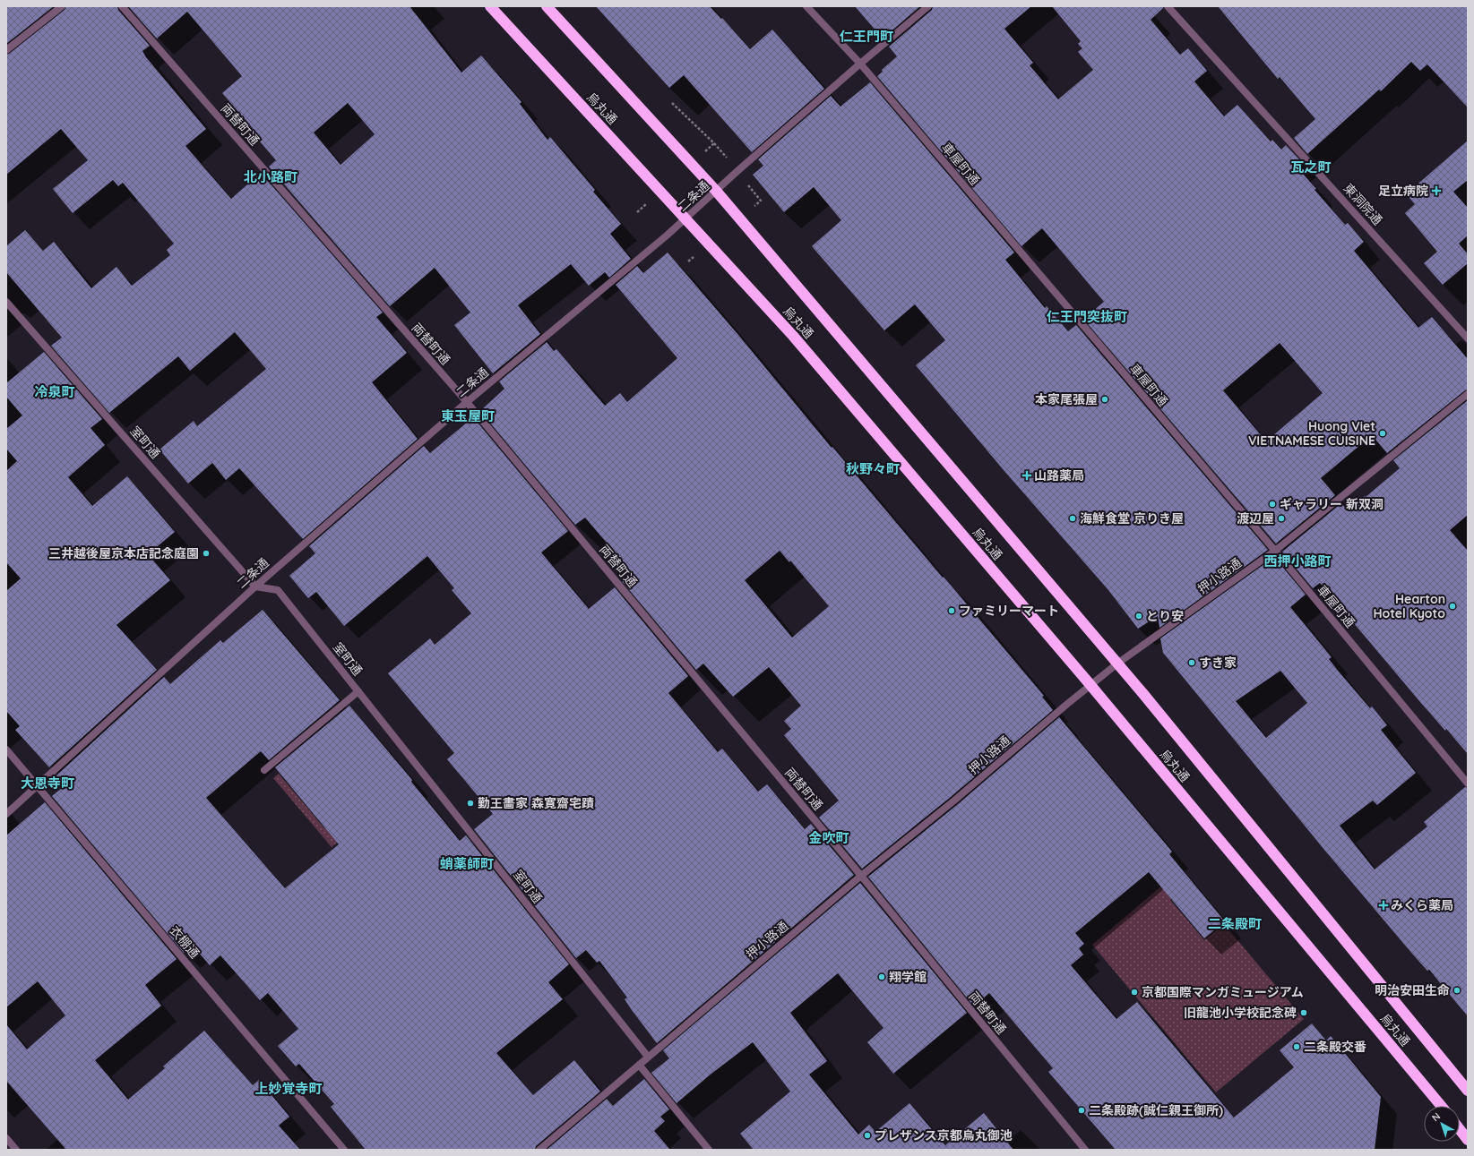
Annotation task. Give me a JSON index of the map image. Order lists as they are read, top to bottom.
{
  "streets": {
    "highway": ["烏丸通"],
    "street": [
      "両替町通",
      "車屋町通",
      "二条通",
      "東洞院通",
      "室町通",
      "押小路通",
      "衣棚通"
    ]
  },
  "crossings": [
    ["烏丸通", "二条通"],
    ["烏丸通", "押小路通"],
    ["両替町通", "二条通"],
    ["両替町通", "押小路通"],
    ["車屋町通", "二条通"],
    ["車屋町通", "押小路通"],
    ["二条通", "室町通"],
    ["二条通", "衣棚通"],
    ["室町通", "押小路通"]
  ],
  "districts": [
    "仁王門町",
    "瓦之町",
    "北小路町",
    "仁王門突抜町",
    "冷泉町",
    "東玉屋町",
    "秋野々町",
    "西押小路町",
    "大恩寺町",
    "金吹町",
    "蛸薬師町",
    "二条殿町",
    "上妙覚寺町"
  ],
  "places": {
    "health": ["足立病院", "山路薬局", "みくら薬局"],
    "other": [
      "本家尾張屋",
      "Huong Viet VIETNAMESE CUISINE",
      "ギャラリー 新双洞",
      "海鮮食堂 京りき屋",
      "渡辺屋",
      "三井越後屋京本店記念庭園",
      "Hearton Hotel Kyoto",
      "ファミリーマート",
      "とり安",
      "すき家",
      "勤王畵家 森寛齋宅蹟",
      "翔学館",
      "明治安田生命",
      "京都国際マンガミュージアム",
      "旧龍池小学校記念碑",
      "二条殿交番",
      "二条殿跡(誠仁親王御所)",
      "プレザンス京都烏丸御池"
    ]
  },
  "north": "top left"
}
